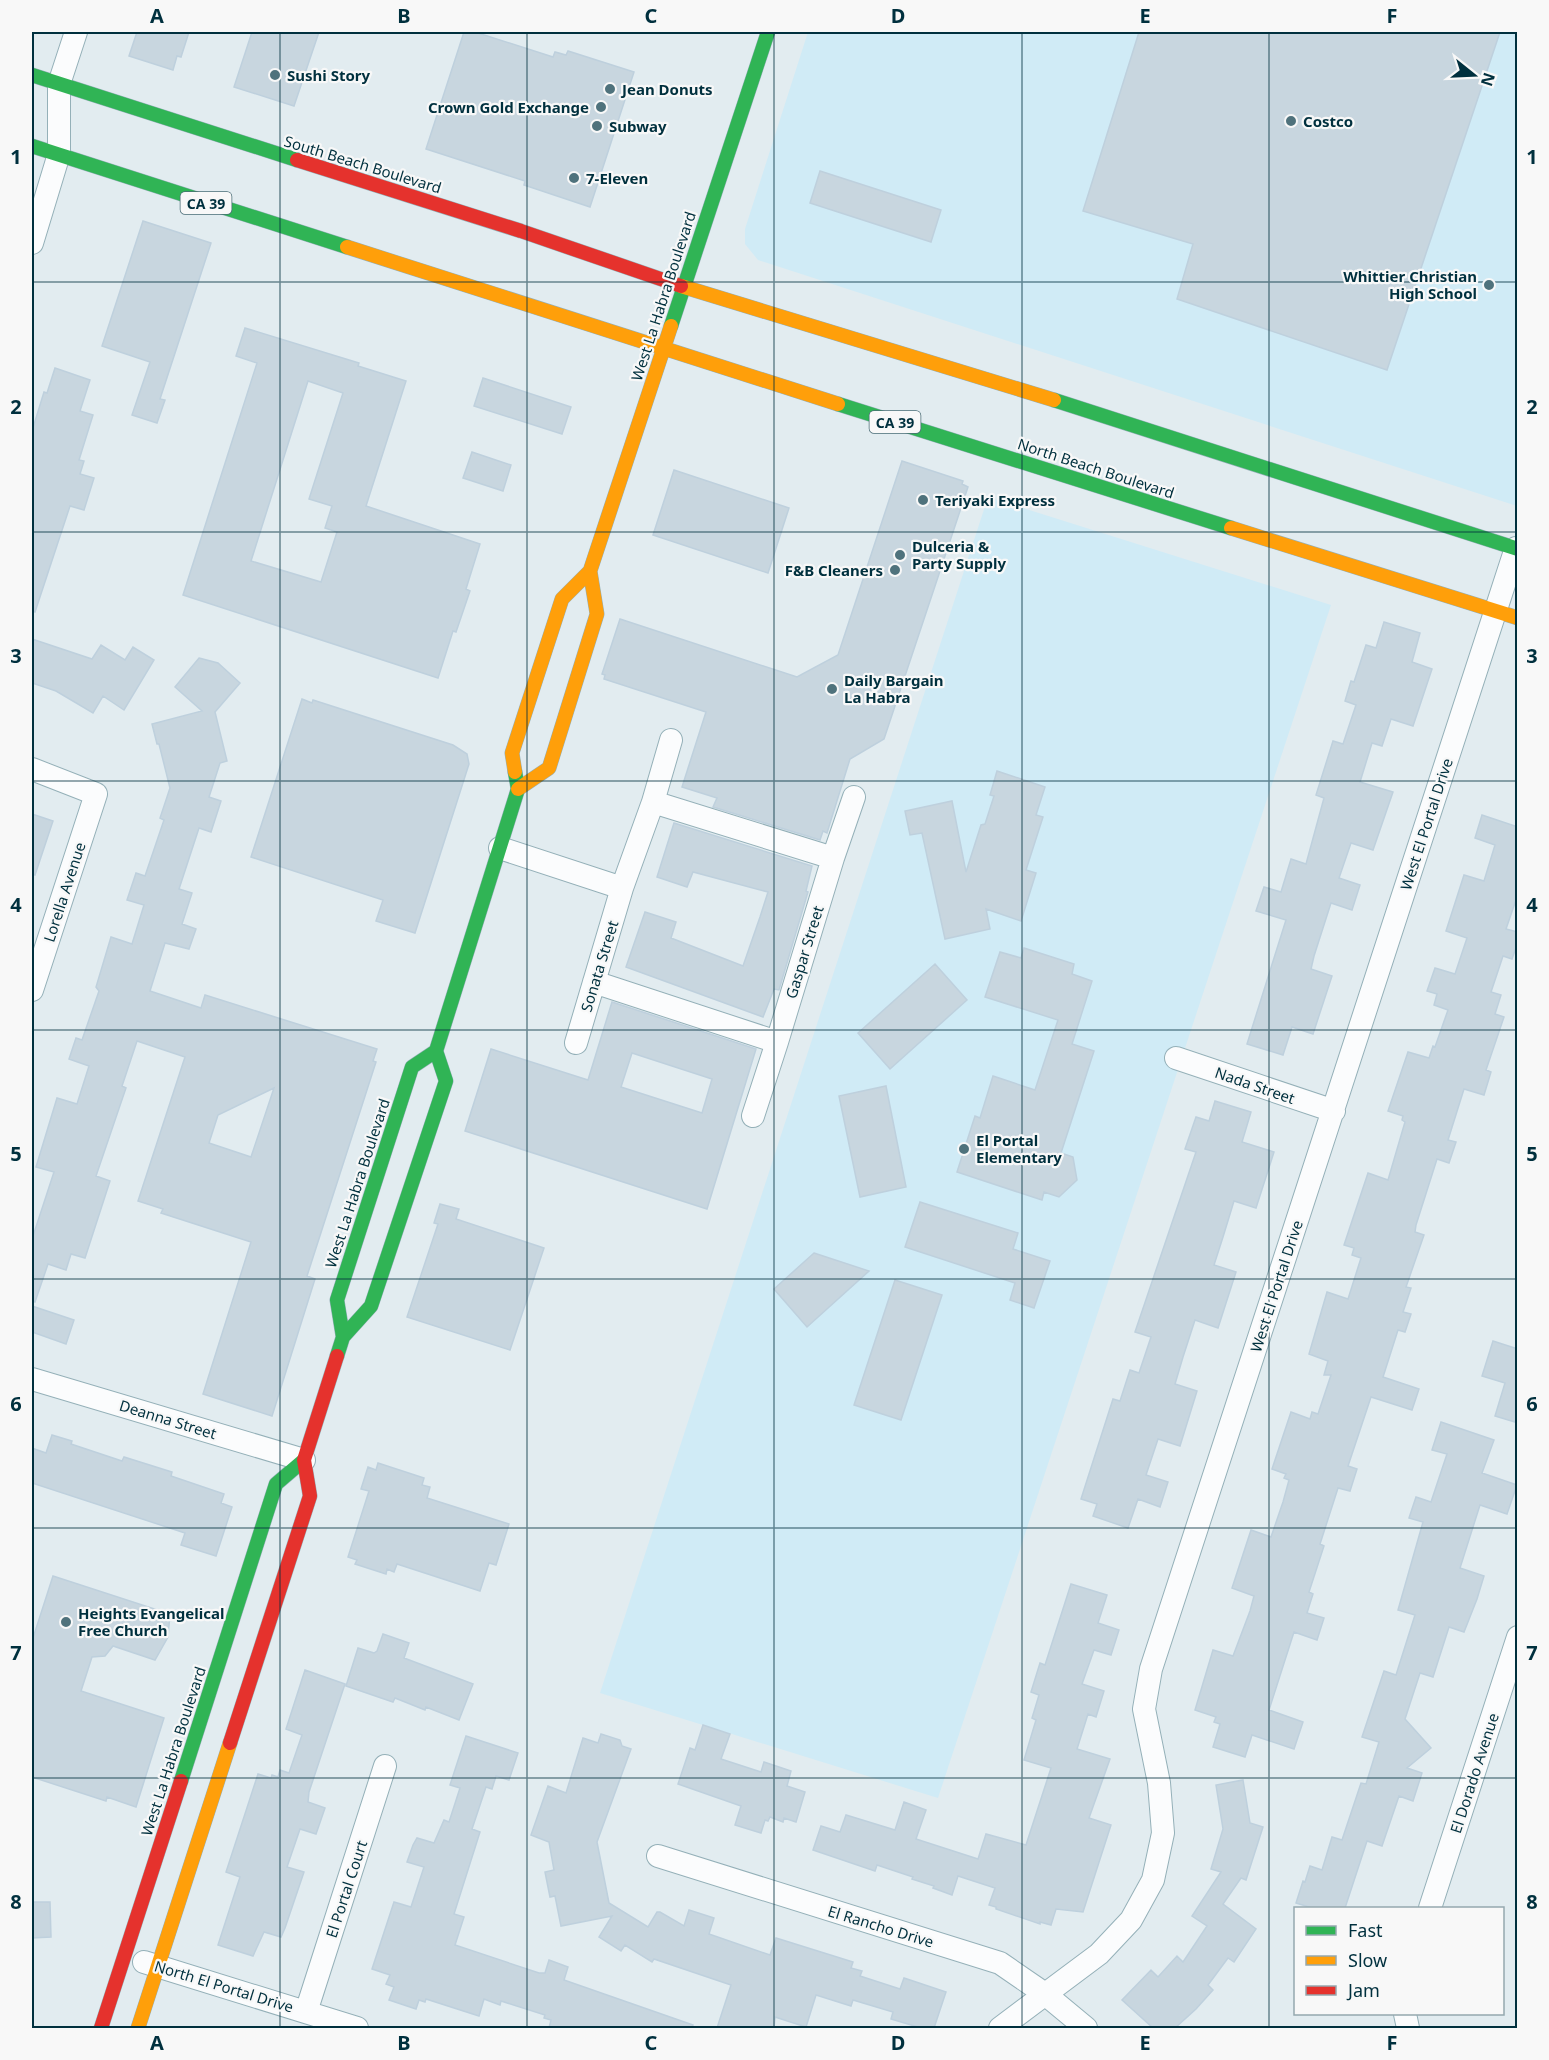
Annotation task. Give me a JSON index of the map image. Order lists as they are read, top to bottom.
{
  "streets": {
    "main road": [
      "South Beach Boulevard",
      "CA 39",
      "West La Habra Boulevard",
      "North Beach Boulevard"
    ],
    "street": [
      "West El Portal Drive",
      "Lorella Avenue",
      "Gaspar Street",
      "Sonata Street",
      "Nada Street",
      "Deanna Street",
      "El Dorado Avenue",
      "El Portal Court",
      "El Rancho Drive",
      "North El Portal Drive"
    ]
  },
  "crossings": [
    ["South Beach Boulevard", "West La Habra Boulevard"],
    ["CA 39", "West La Habra Boulevard"],
    ["CA 39", "North Beach Boulevard"],
    ["West La Habra Boulevard", "North Beach Boulevard"],
    ["West La Habra Boulevard", "Deanna Street"],
    ["West La Habra Boulevard", "North El Portal Drive"],
    ["North Beach Boulevard", "West El Portal Drive"],
    ["West El Portal Drive", "Nada Street"],
    ["West El Portal Drive", "El Rancho Drive"],
    ["El Portal Court", "North El Portal Drive"]
  ],
  "places": [
    "Sushi Story",
    "Jean Donuts",
    "Crown Gold Exchange",
    "Costco",
    "Subway",
    "7-Eleven",
    "Whittier Christian High School",
    "Teriyaki Express",
    "Dulceria & Party Supply",
    "F&B Cleaners",
    "Daily Bargain La Habra",
    "El Portal Elementary",
    "Heights Evangelical Free Church"
  ],
  "legend": ["Fast", "Slow", "Jam"],
  "north": "right",
  "grid": {
    "columns": [
      "A",
      "B",
      "C",
      "D",
      "E",
      "F"
    ],
    "rows": [
      "1",
      "2",
      "3",
      "4",
      "5",
      "6",
      "7",
      "8"
    ]
  }
}
